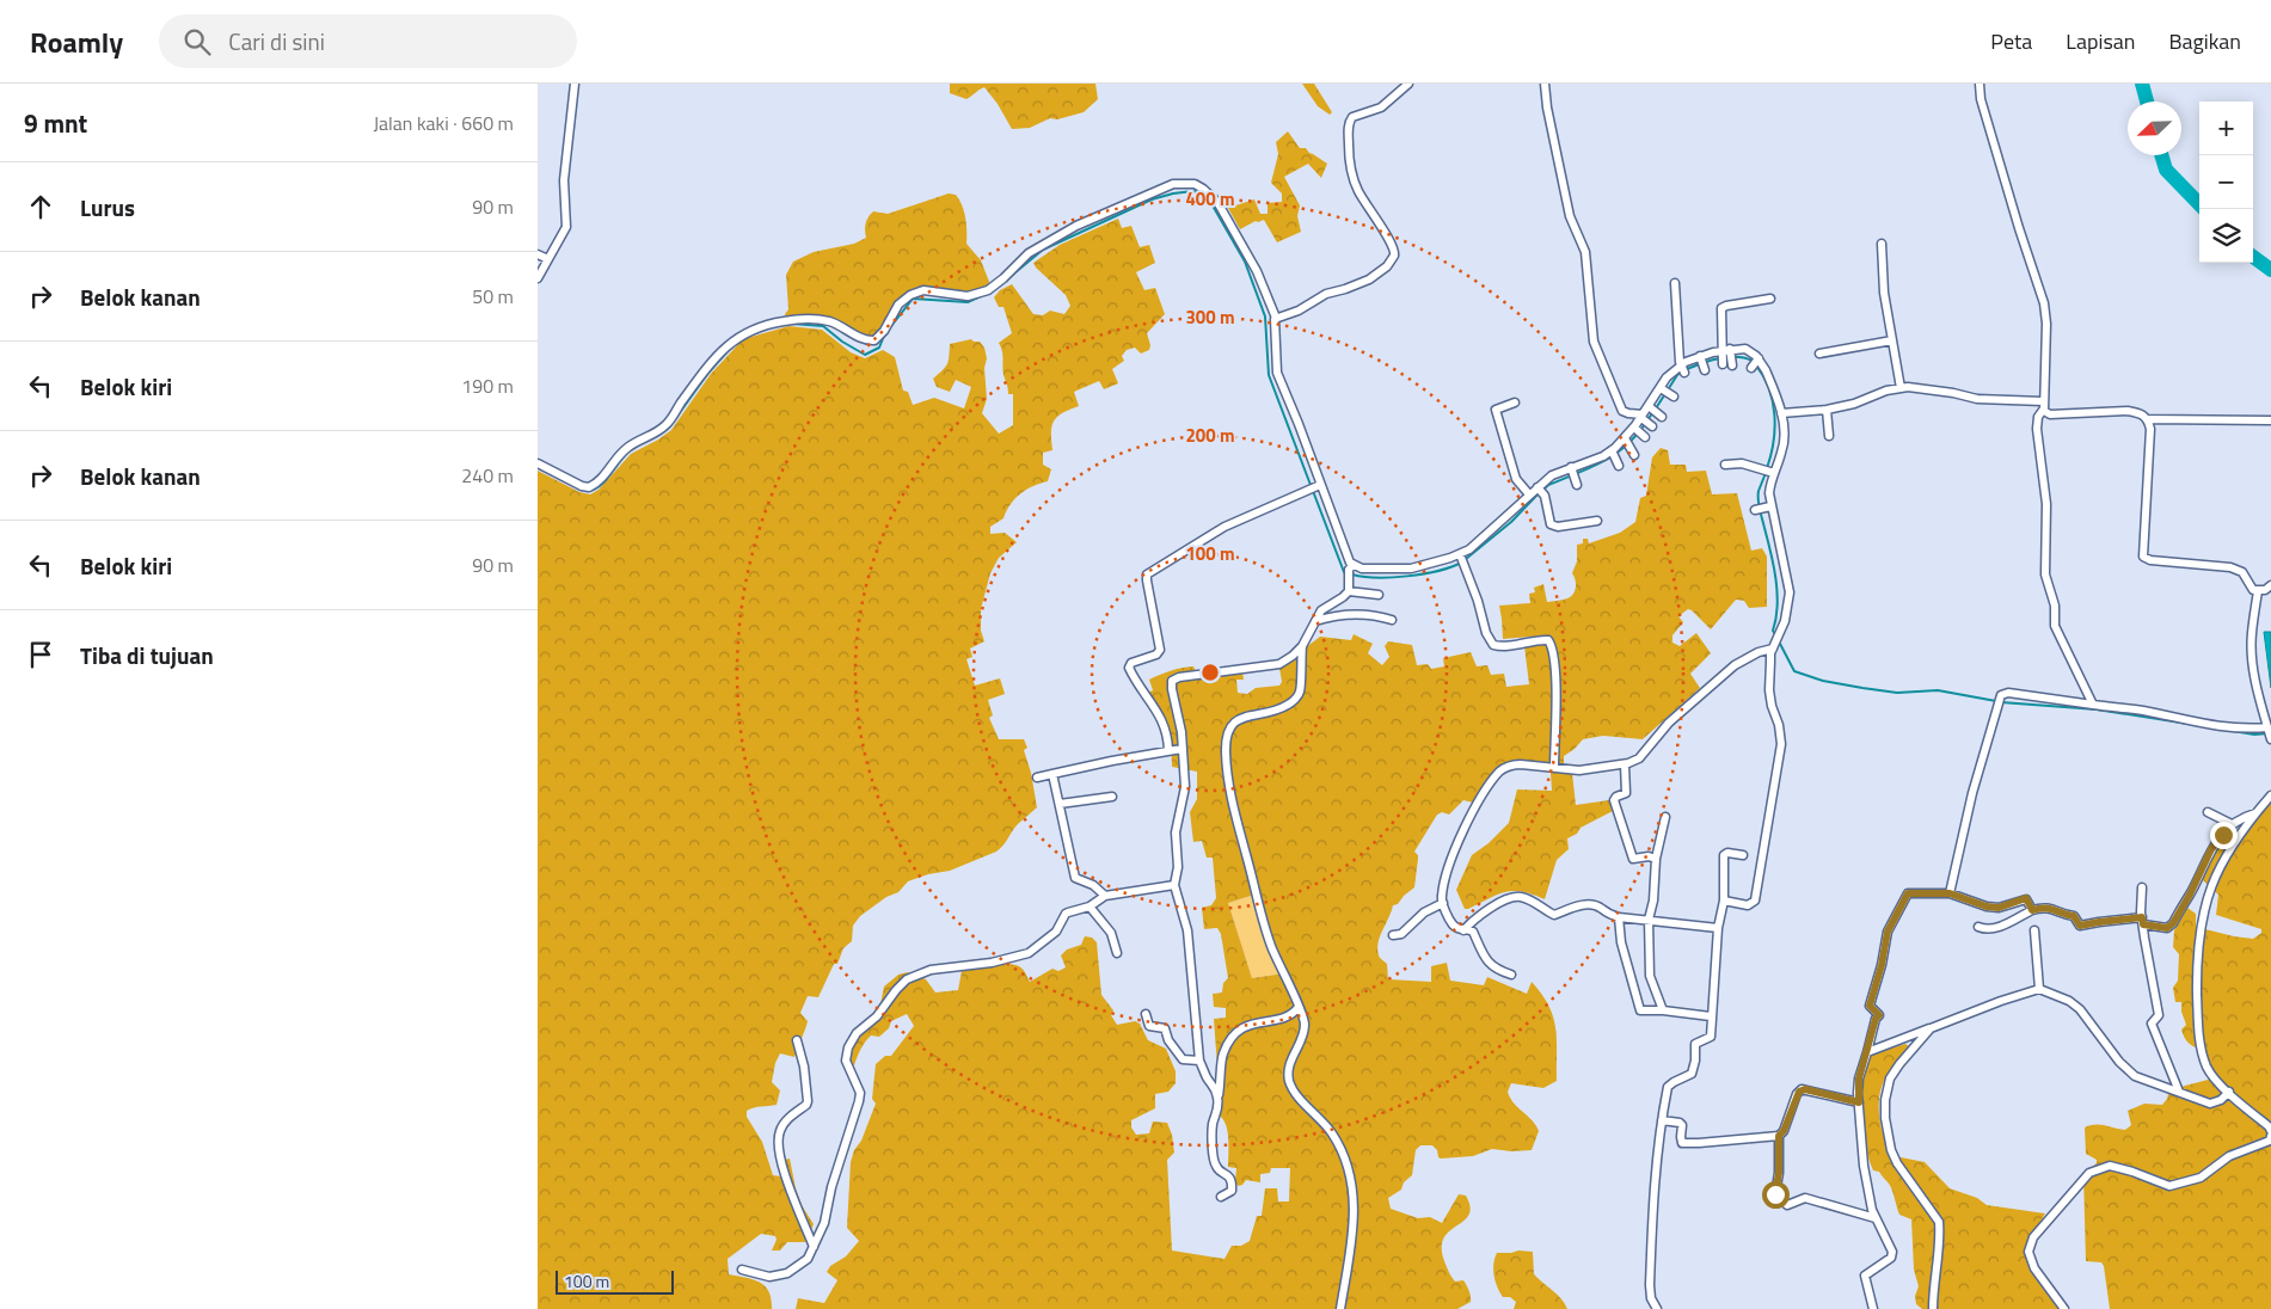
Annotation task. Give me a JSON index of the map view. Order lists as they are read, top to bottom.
{
  "scale_bar": "100 m",
  "north": "bottom left",
  "page": {
    "header": "Roamly",
    "search": "Cari di sini",
    "nav": ["Peta", "Lapisan", "Bagikan"],
    "heading": ["9 mnt", "Jalan kaki · 660 m"],
    "map_buttons": ["+", "−"],
    "list": [
      ["Lurus", "90 m"],
      ["Belok kanan", "50 m"],
      ["Belok kiri", "190 m"],
      ["Belok kanan", "240 m"],
      ["Belok kiri", "90 m"],
      "Tiba di tujuan"
    ],
    "scale": "100 m"
  },
  "rings": [
    "400 m",
    "300 m",
    "200 m",
    "100 m"
  ]
}
